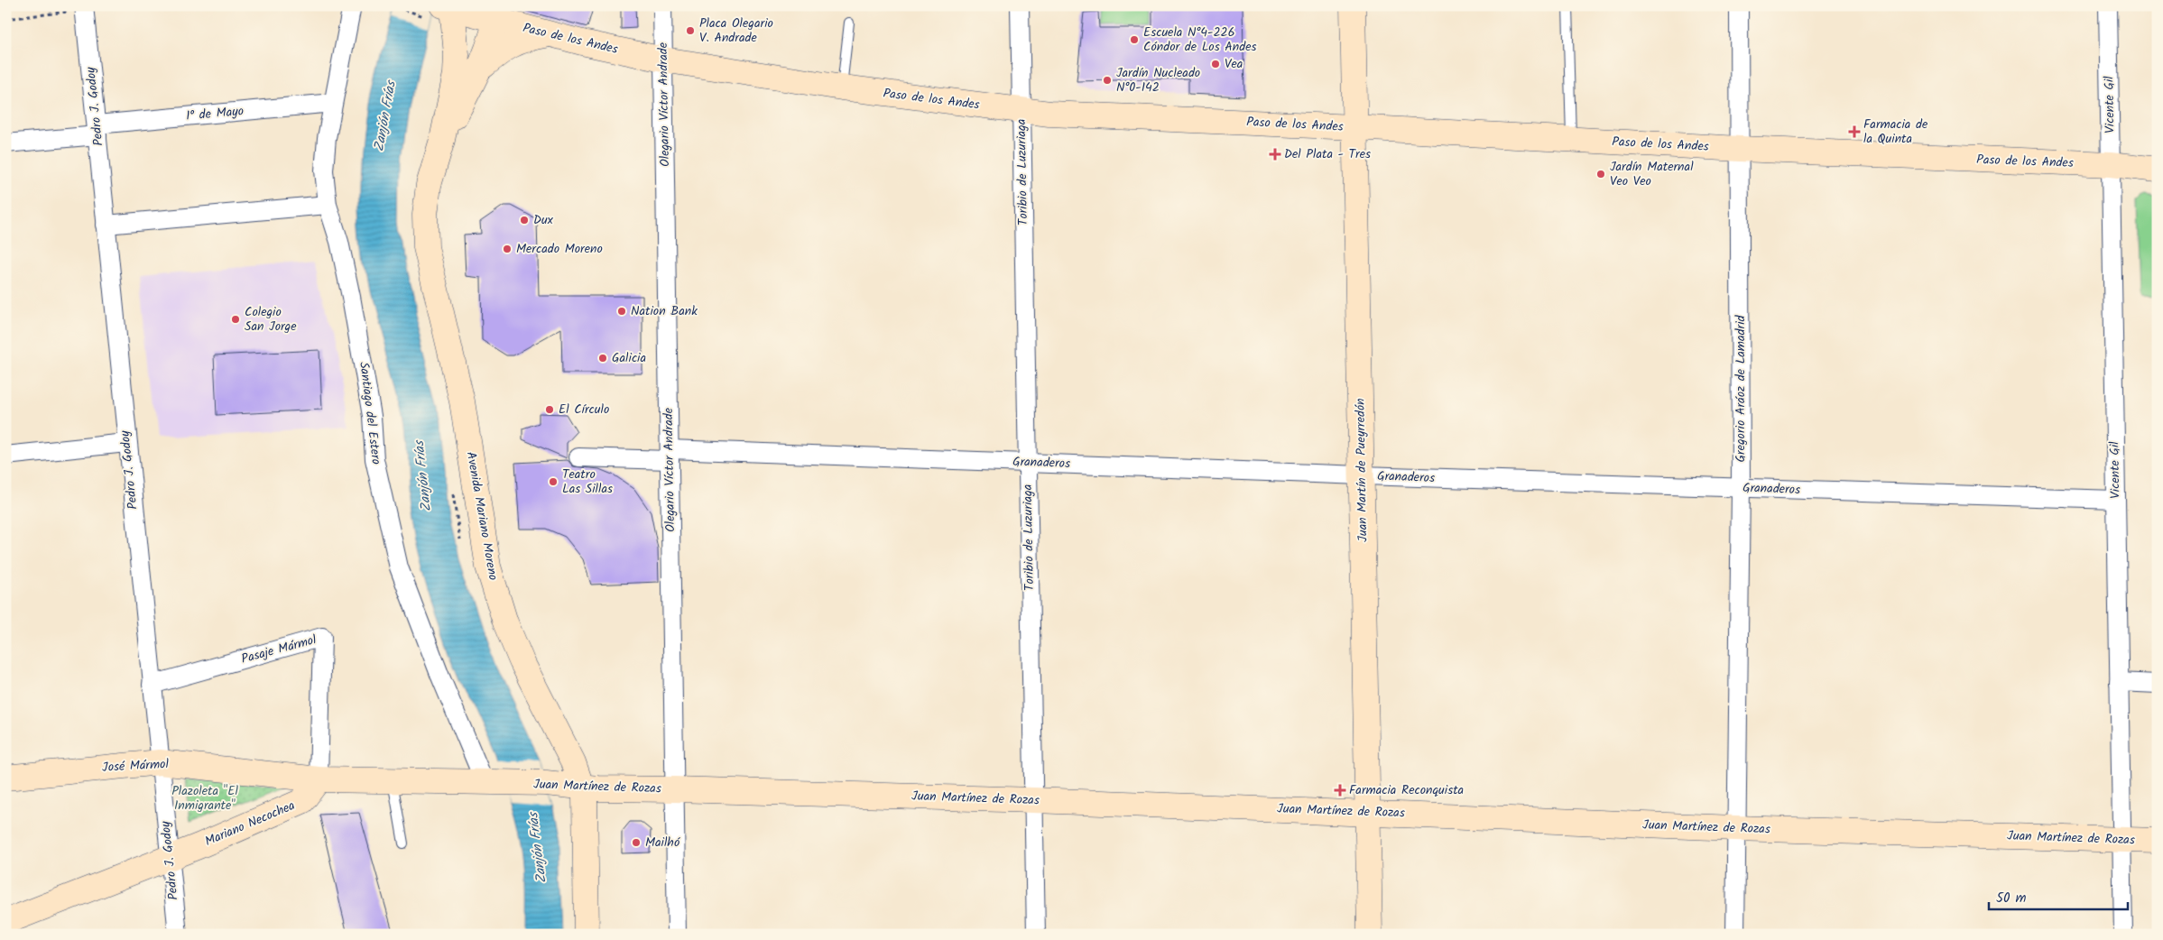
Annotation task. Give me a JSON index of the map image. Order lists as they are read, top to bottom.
{
  "streets": {
    "street": [
      "Paso de los Andes",
      "Olegario Víctor Andrade",
      "Vicente Gil",
      "Pedro J. Godoy",
      "1° de Mayo",
      "Toribio de Luzuriaga",
      "Gregorio Aráoz de Lamadrid",
      "Santiago del Estero",
      "Granaderos",
      "Juan Martín de Pueyrredón",
      "Avenida Mariano Moreno",
      "Pasaje Mármol",
      "José Mármol",
      "Juan Martínez de Rozas",
      "Mariano Necochea"
    ]
  },
  "crossings": [
    ["Paso de los Andes", "Olegario Víctor Andrade"],
    ["Paso de los Andes", "Vicente Gil"],
    ["Paso de los Andes", "Toribio de Luzuriaga"],
    ["Paso de los Andes", "Gregorio Aráoz de Lamadrid"],
    ["Paso de los Andes", "Juan Martín de Pueyrredón"],
    ["Paso de los Andes", "Avenida Mariano Moreno"],
    ["Olegario Víctor Andrade", "Granaderos"],
    ["Olegario Víctor Andrade", "Juan Martínez de Rozas"],
    ["Vicente Gil", "Granaderos"],
    ["Vicente Gil", "Juan Martínez de Rozas"],
    ["Pedro J. Godoy", "1° de Mayo"],
    ["Pedro J. Godoy", "Pasaje Mármol"],
    ["Pedro J. Godoy", "José Mármol"],
    ["Pedro J. Godoy", "Mariano Necochea"],
    ["1° de Mayo", "Santiago del Estero"],
    ["Toribio de Luzuriaga", "Granaderos"],
    ["Toribio de Luzuriaga", "Juan Martínez de Rozas"],
    ["Gregorio Aráoz de Lamadrid", "Granaderos"],
    ["Gregorio Aráoz de Lamadrid", "Juan Martínez de Rozas"],
    ["Santiago del Estero", "Juan Martínez de Rozas"],
    ["Granaderos", "Juan Martín de Pueyrredón"],
    ["Juan Martín de Pueyrredón", "Juan Martínez de Rozas"],
    ["Avenida Mariano Moreno", "Juan Martínez de Rozas"],
    ["Pasaje Mármol", "José Mármol"],
    ["Pasaje Mármol", "Mariano Necochea"],
    ["José Mármol", "Mariano Necochea"]
  ],
  "water": ["Zanjón Frías"],
  "parks": ["Plazoleta \"El Inmigrante\""],
  "places": {
    "other": [
      "Placa Olegario V. Andrade",
      "Escuela N°4-226 Cóndor de Los Andes",
      "Vea",
      "Jardín Nucleado N°0-142",
      "Jardín Maternal Veo Veo",
      "Dux",
      "Mercado Moreno",
      "Nation Bank",
      "Colegio San Jorge",
      "Galicia",
      "El Círculo",
      "Teatro Las Sillas",
      "Mailhó"
    ],
    "health": ["Farmacia de la Quinta", "Del Plata - Tres", "Farmacia Reconquista"]
  },
  "scale_bar": "50 m"
}
